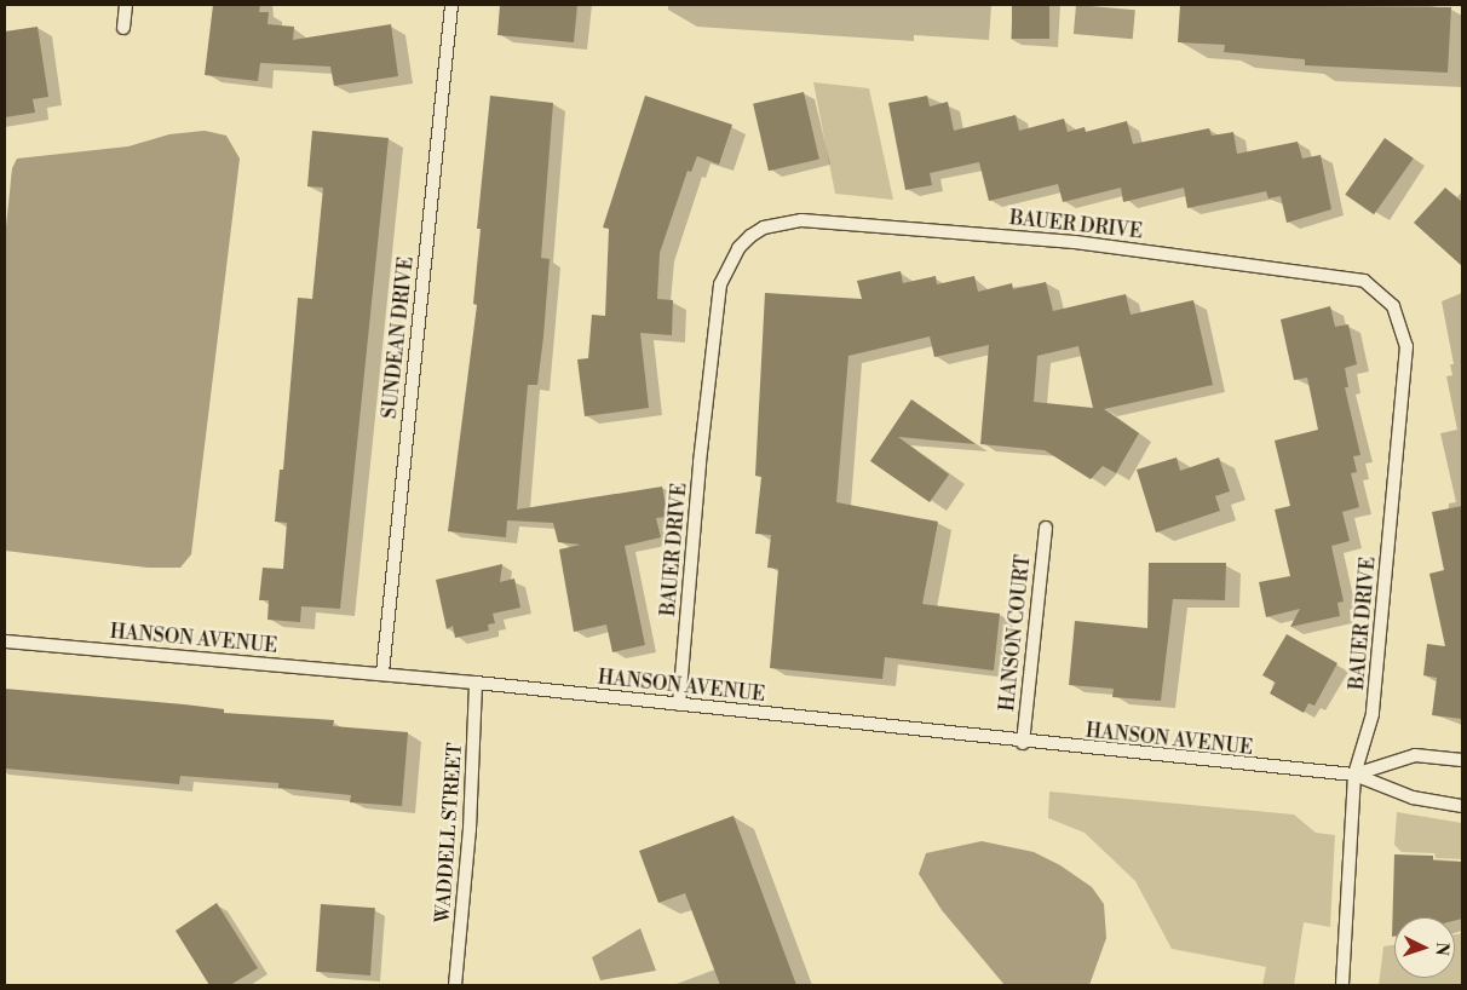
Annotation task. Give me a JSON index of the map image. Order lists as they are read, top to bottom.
{
  "streets": {
    "lane": [
      "BAUER DRIVE",
      "SUNDEAN DRIVE",
      "HANSON COURT",
      "HANSON AVENUE",
      "WADDELL STREET"
    ]
  },
  "crossings": [
    ["BAUER DRIVE", "HANSON AVENUE"],
    ["SUNDEAN DRIVE", "HANSON AVENUE"],
    ["HANSON COURT", "HANSON AVENUE"],
    ["HANSON AVENUE", "WADDELL STREET"]
  ],
  "north": "right"
}
